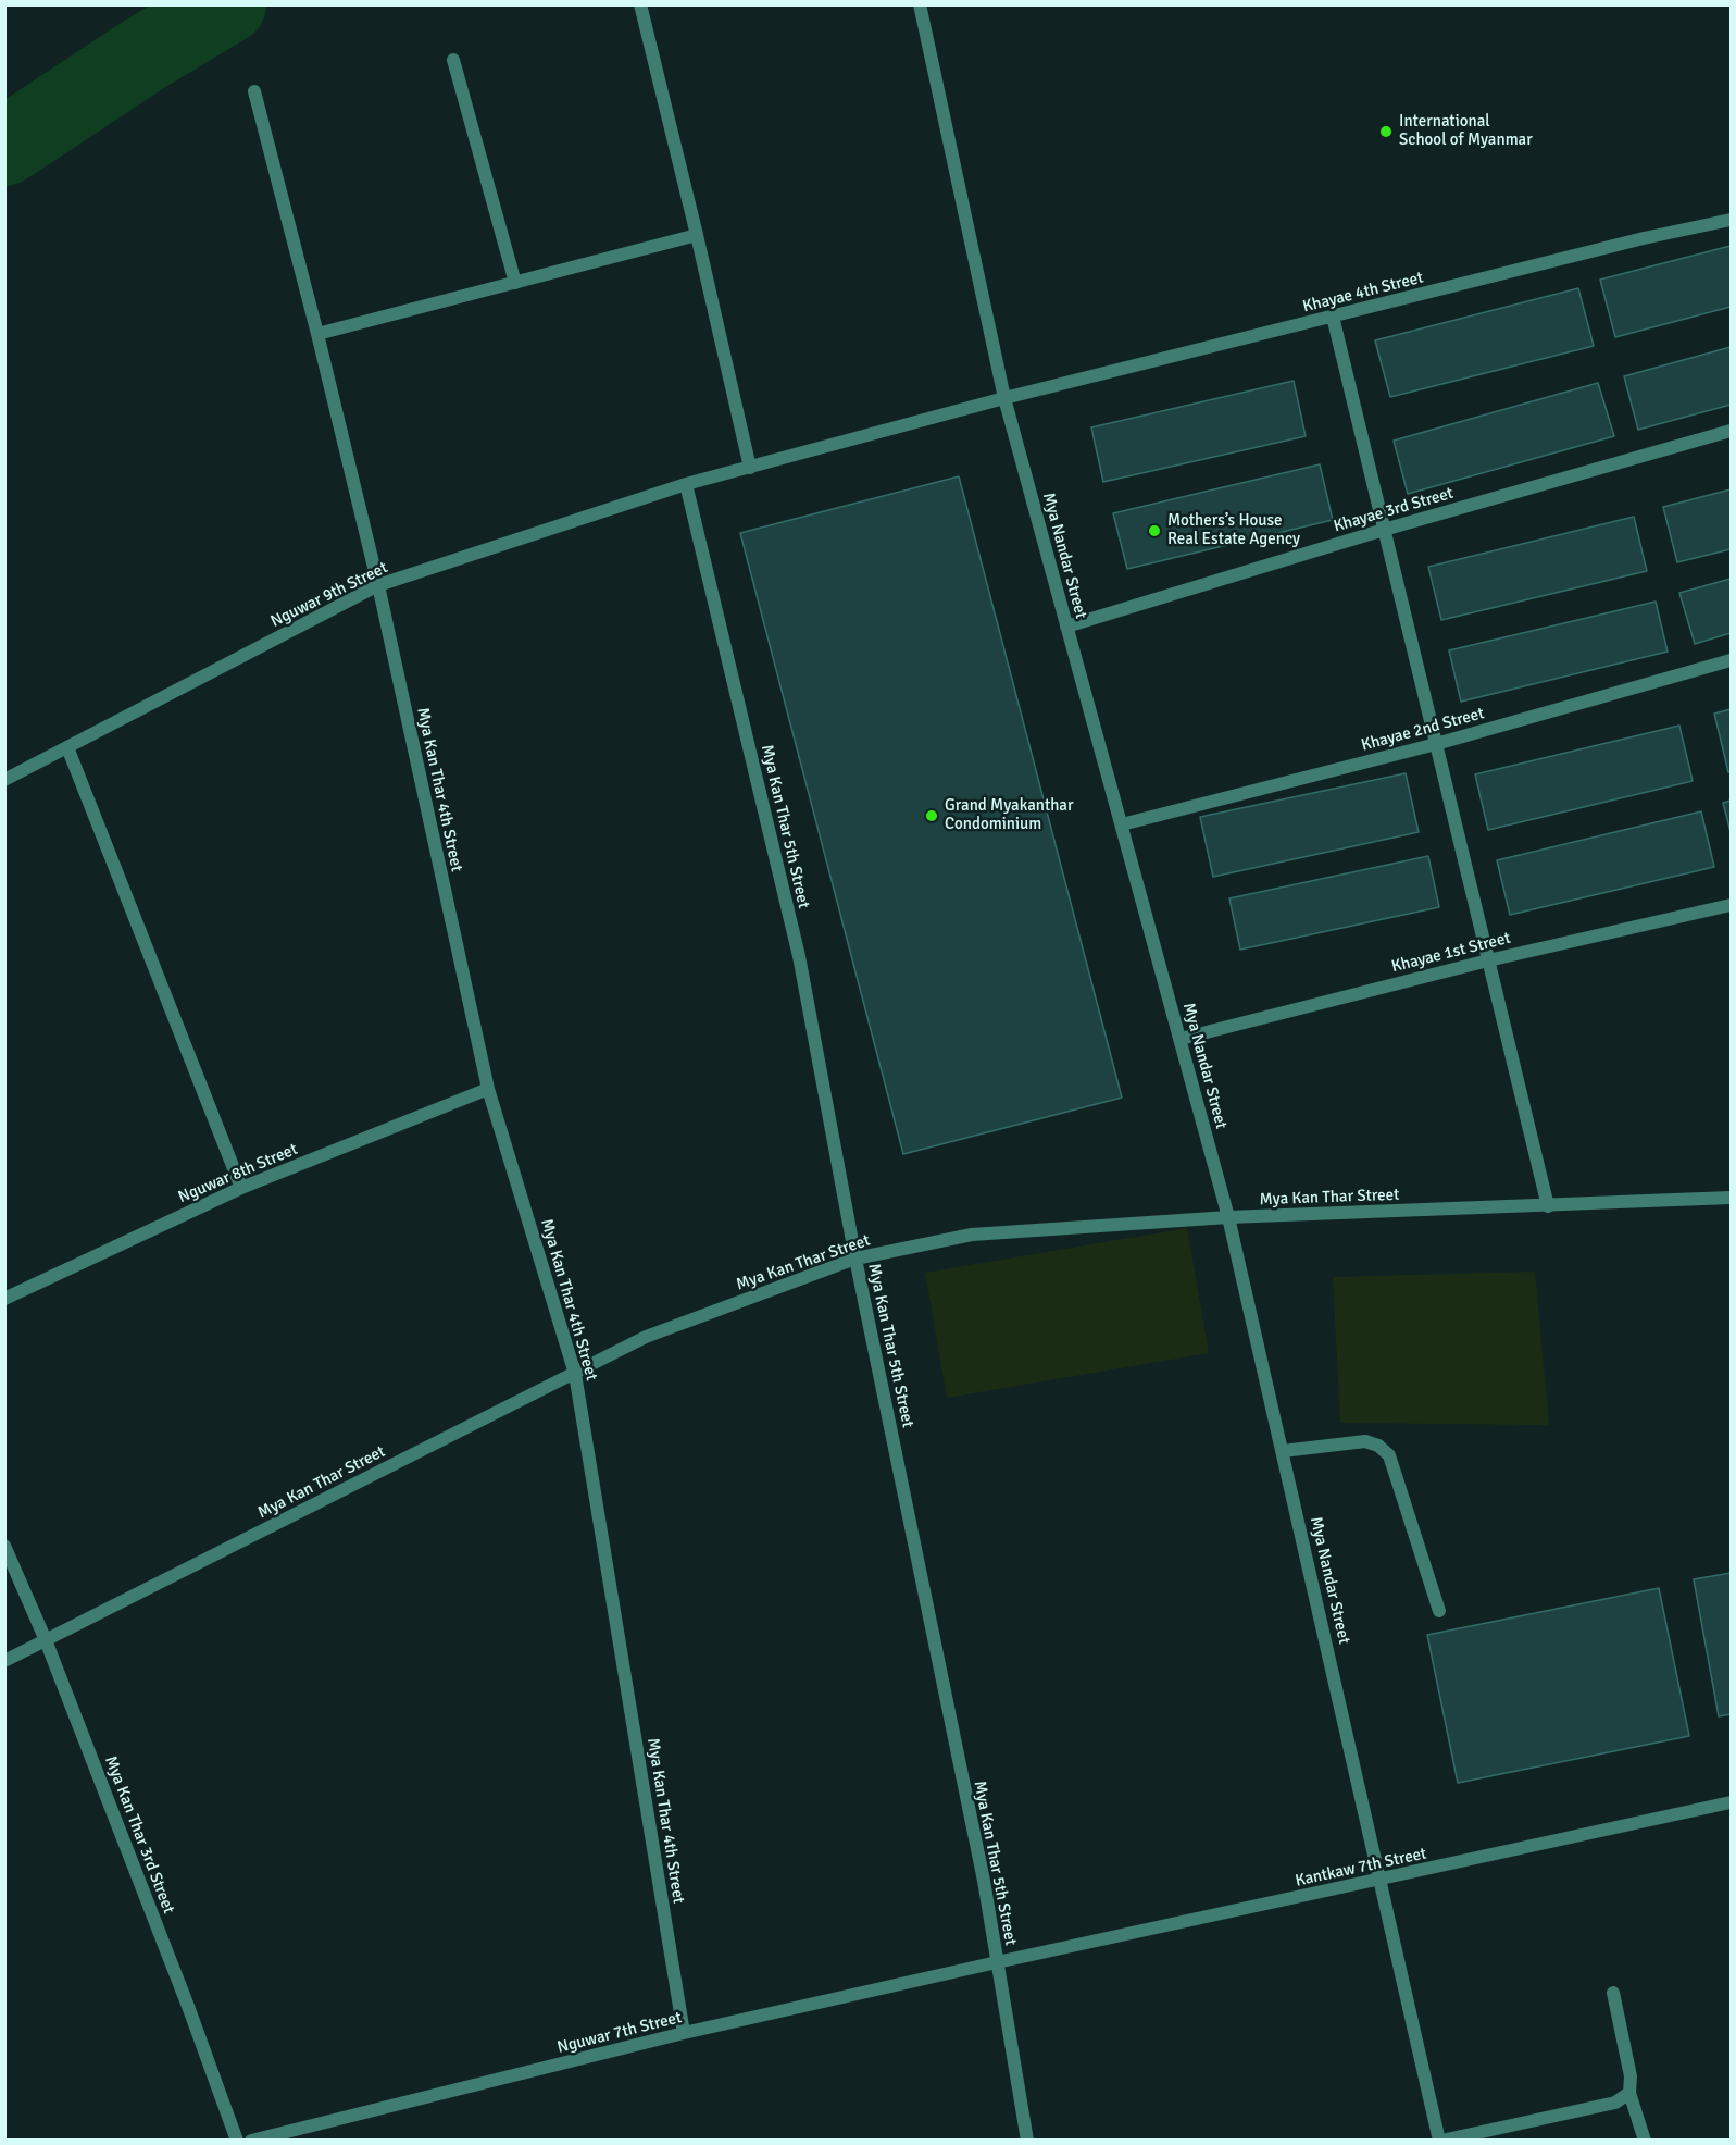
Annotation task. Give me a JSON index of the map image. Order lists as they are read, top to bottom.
{
  "streets": {
    "street": [
      "Khayae 4th Street",
      "Khayae 3rd Street",
      "Mya Nandar Street",
      "Nguwar 9th Street",
      "Khayae 2nd Street",
      "Mya Kan Thar 4th Street",
      "Mya Kan Thar 5th Street",
      "Khayae 1st Street",
      "Nguwar 8th Street",
      "Mya Kan Thar Street",
      "Mya Kan Thar 3rd Street",
      "Kantkaw 7th Street",
      "Nguwar 7th Street"
    ]
  },
  "crossings": [
    ["Khayae 4th Street", "Mya Nandar Street"],
    ["Khayae 4th Street", "Nguwar 9th Street"],
    ["Khayae 3rd Street", "Mya Nandar Street"],
    ["Mya Nandar Street", "Khayae 2nd Street"],
    ["Mya Nandar Street", "Khayae 1st Street"],
    ["Mya Nandar Street", "Mya Kan Thar Street"],
    ["Mya Nandar Street", "Kantkaw 7th Street"],
    ["Nguwar 9th Street", "Mya Kan Thar 4th Street"],
    ["Nguwar 9th Street", "Mya Kan Thar 5th Street"],
    ["Mya Kan Thar 4th Street", "Nguwar 8th Street"],
    ["Mya Kan Thar 4th Street", "Mya Kan Thar Street"],
    ["Mya Kan Thar 4th Street", "Nguwar 7th Street"],
    ["Mya Kan Thar 5th Street", "Mya Kan Thar Street"],
    ["Mya Kan Thar 5th Street", "Kantkaw 7th Street"],
    ["Mya Kan Thar 5th Street", "Nguwar 7th Street"],
    ["Mya Kan Thar Street", "Mya Kan Thar 3rd Street"],
    ["Kantkaw 7th Street", "Nguwar 7th Street"]
  ],
  "places": ["International School of Myanmar", "Mothers’s House Real Estate Agency", "Grand Myakanthar Condominium"]
}
